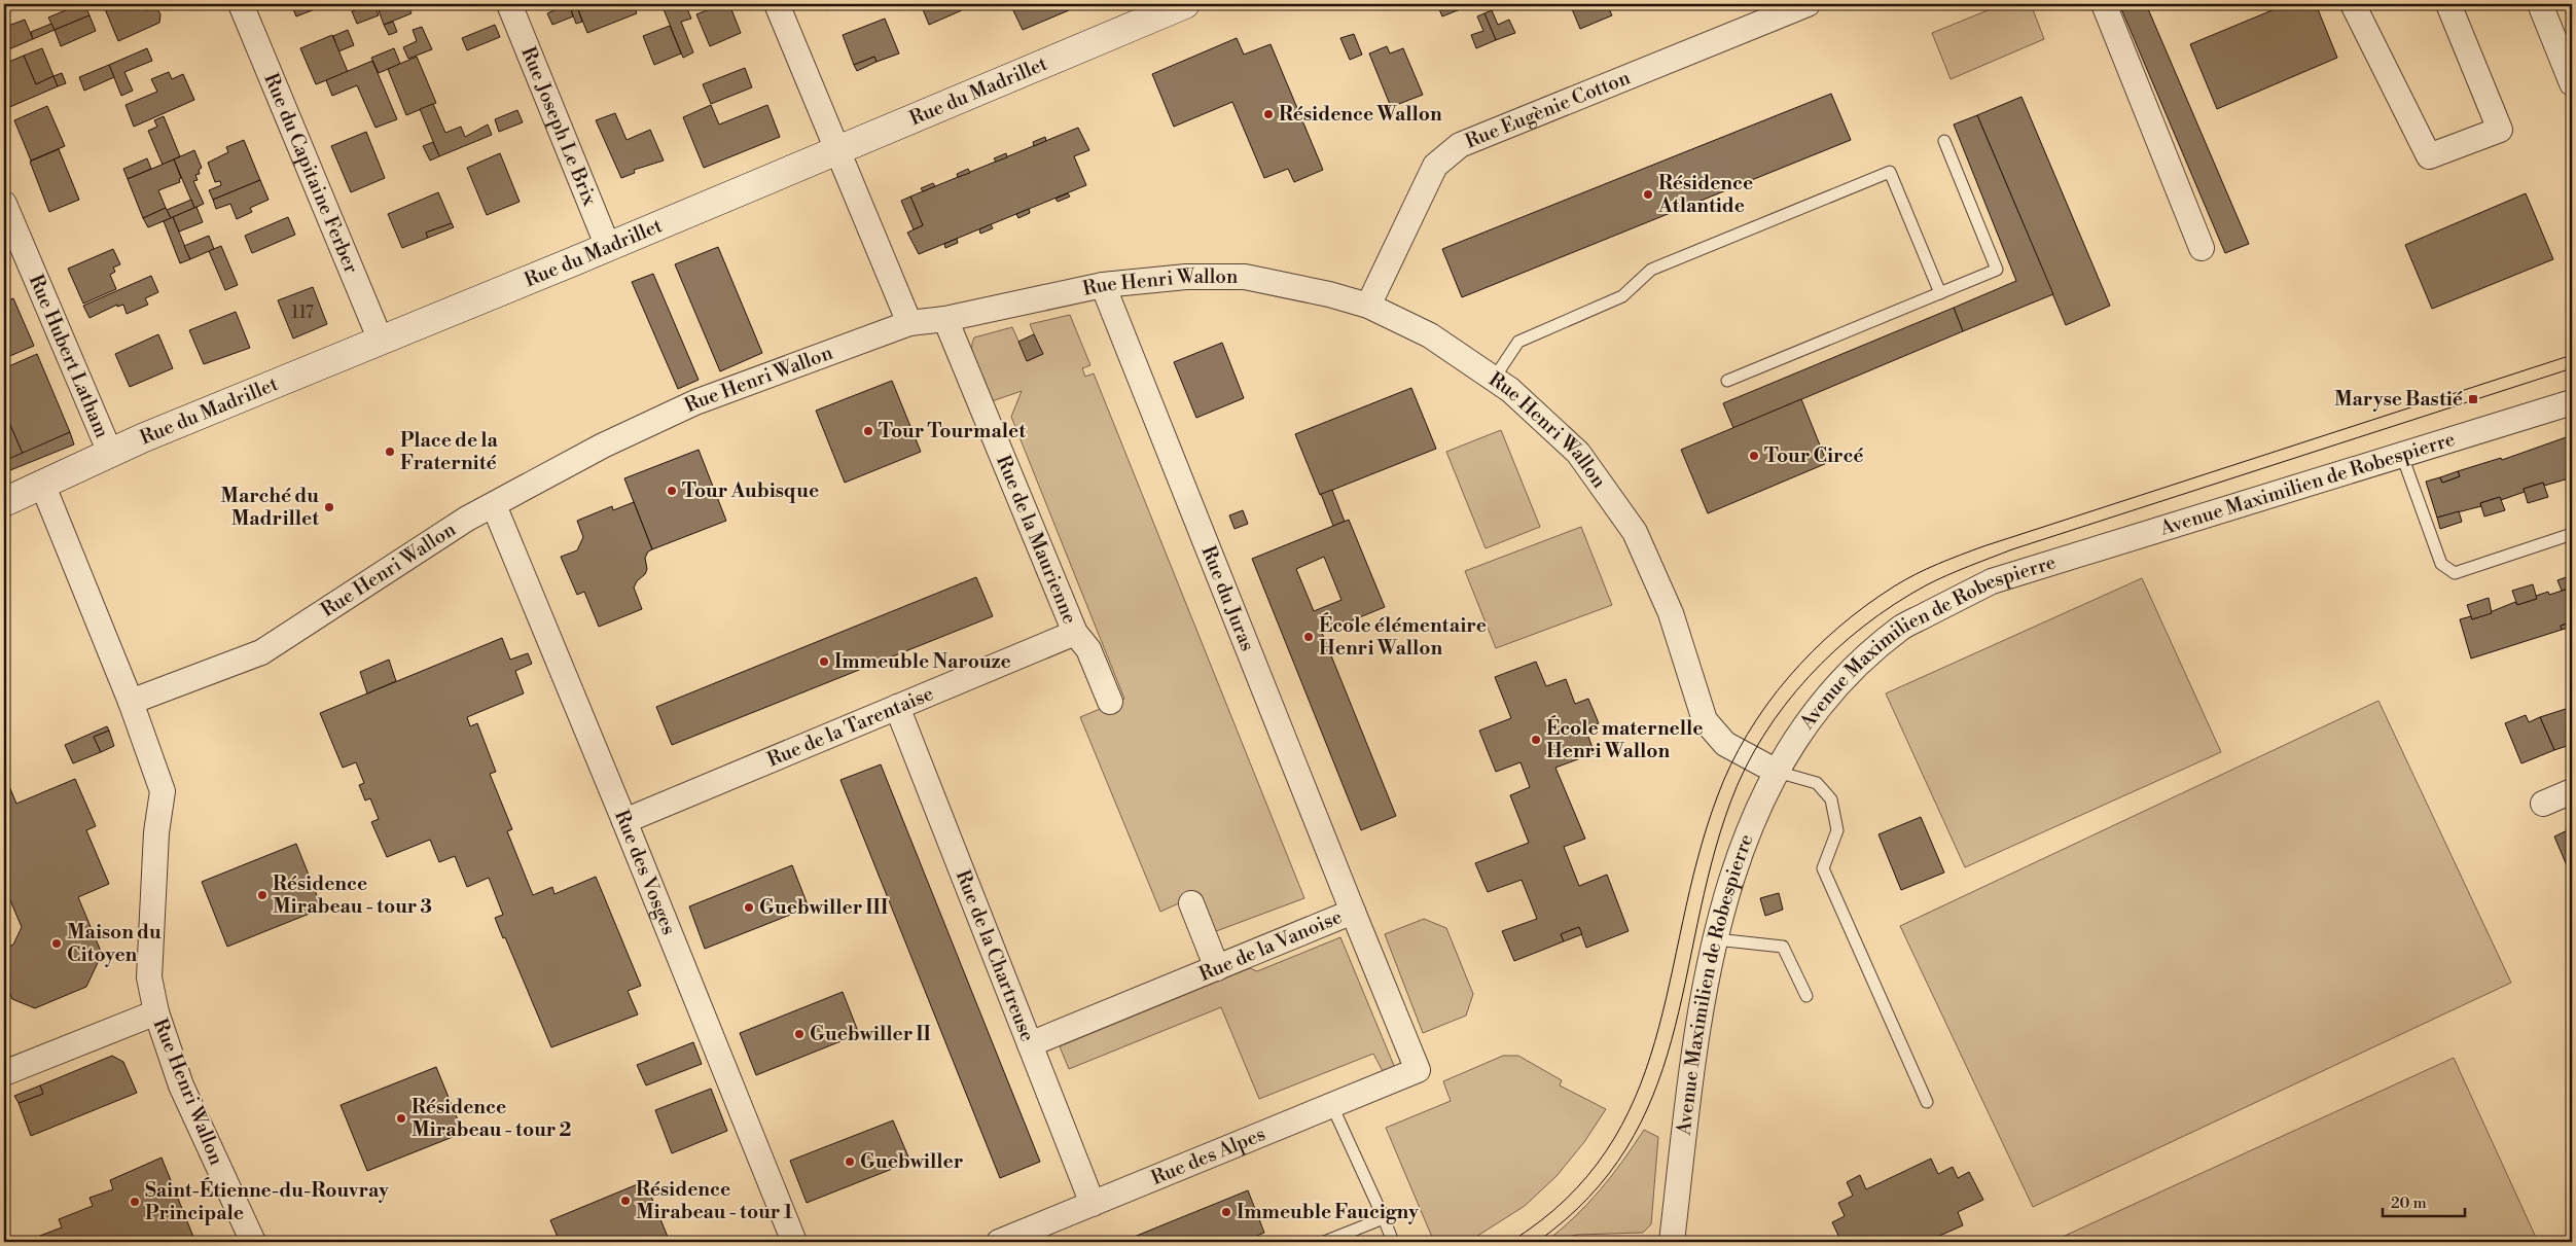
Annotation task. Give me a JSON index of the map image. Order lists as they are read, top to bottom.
{
  "streets": {
    "street": [
      "Rue du Madrillet",
      "Rue Eugènie Cotton",
      "Rue Joseph Le Brix",
      "Rue du Capitaine Ferber",
      "Rue Henri Wallon",
      "Rue Hubert Latham",
      "Avenue Maximilien de Robespierre",
      "Rue de la Maurienne",
      "Rue du Juras",
      "Rue de la Tarentaise",
      "Rue des Vosges",
      "Rue de la Vanoise",
      "Rue de la Chartreuse",
      "Rue des Alpes"
    ]
  },
  "crossings": [
    ["Rue du Madrillet", "Rue Joseph Le Brix"],
    ["Rue du Madrillet", "Rue du Capitaine Ferber"],
    ["Rue du Madrillet", "Rue Hubert Latham"],
    ["Rue Eugènie Cotton", "Rue Henri Wallon"],
    ["Rue Henri Wallon", "Avenue Maximilien de Robespierre"],
    ["Rue Henri Wallon", "Rue de la Maurienne"],
    ["Rue Henri Wallon", "Rue du Juras"],
    ["Rue Henri Wallon", "Rue des Vosges"],
    ["Rue de la Maurienne", "Rue de la Tarentaise"],
    ["Rue du Juras", "Rue de la Vanoise"],
    ["Rue de la Tarentaise", "Rue des Vosges"],
    ["Rue de la Tarentaise", "Rue de la Chartreuse"],
    ["Rue de la Vanoise", "Rue de la Chartreuse"],
    ["Rue de la Vanoise", "Rue des Alpes"],
    ["Rue de la Chartreuse", "Rue des Alpes"]
  ],
  "places": {
    "other": [
      "Résidence Wallon",
      "Résidence Atlantide",
      "Tour Tourmalet",
      "Place de la Fraternité",
      "Tour Circé",
      "Tour Aubisque",
      "Marché du Madrillet",
      "École élémentaire Henri Wallon",
      "Immeuble Narouze",
      "École maternelle Henri Wallon",
      "Résidence Mirabeau - tour 3",
      "Guebwiller III",
      "Maison du Citoyen",
      "Guebwiller II",
      "Résidence Mirabeau - tour 2",
      "Guebwiller",
      "Résidence Mirabeau - tour 1",
      "Saint-Étienne-du-Rouvray Principale",
      "Immeuble Faucigny"
    ],
    "transit": ["Maryse Bastié"]
  },
  "house_numbers": ["117"],
  "scale_bar": "20 m"
}
